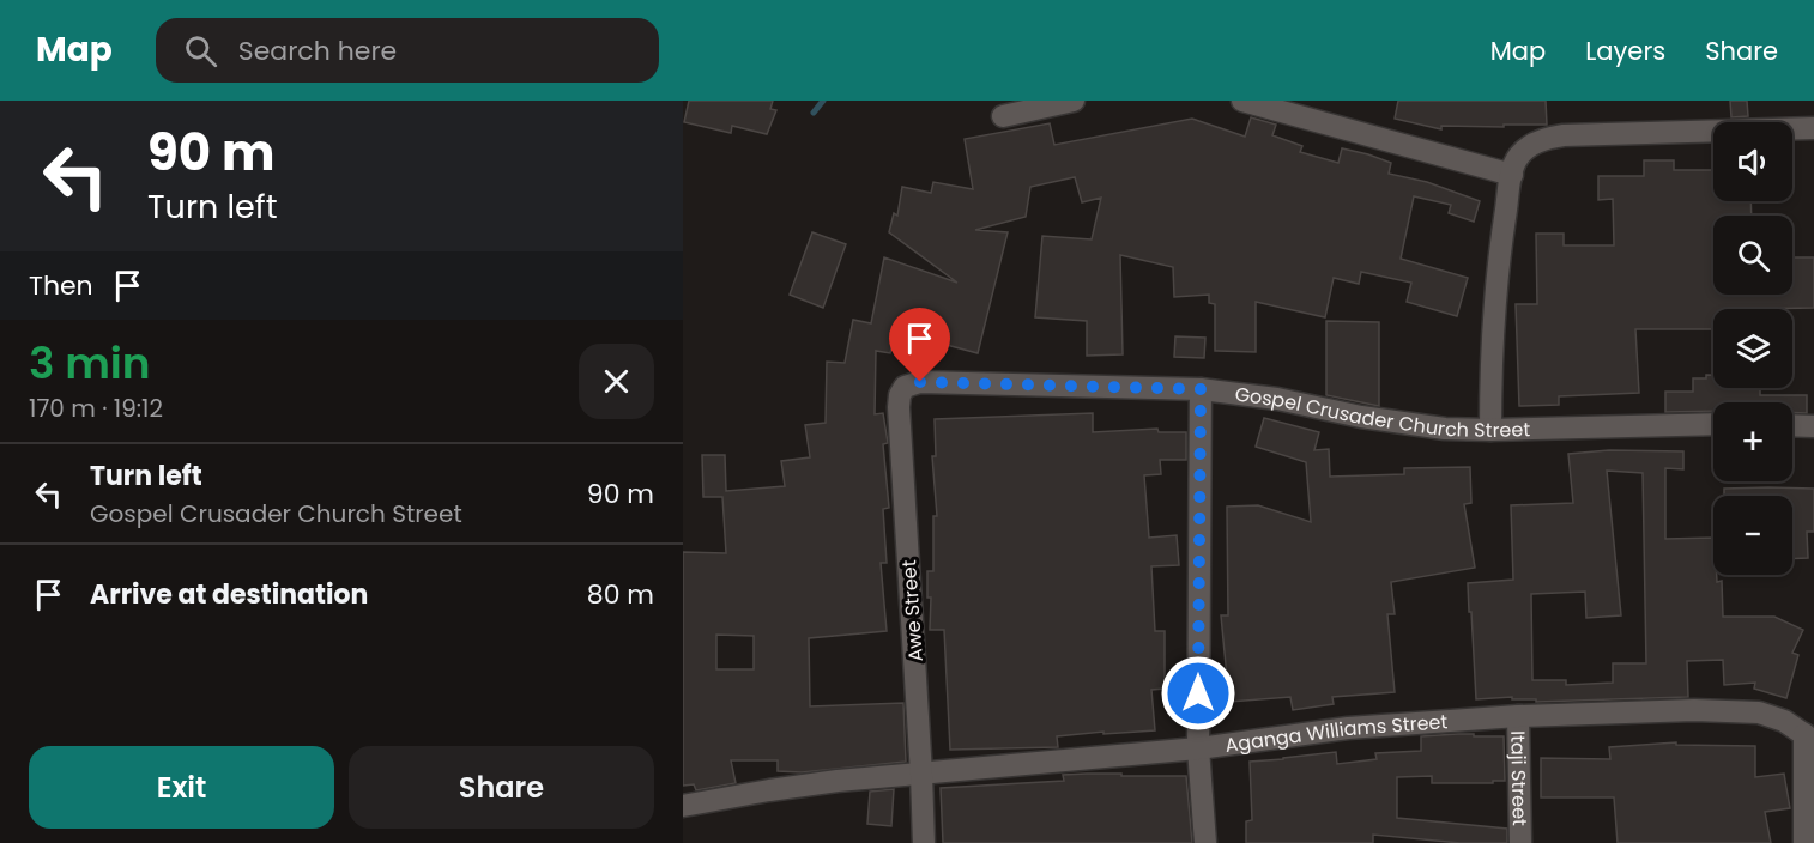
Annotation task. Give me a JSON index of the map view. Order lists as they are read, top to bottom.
{
  "streets": {
    "street": [
      "Gospel Crusader Church Street",
      "Awe Street",
      "Aganga Williams Street",
      "Itaji Street"
    ]
  },
  "crossings": [
    ["Gospel Crusader Church Street", "Awe Street"],
    ["Awe Street", "Aganga Williams Street"],
    ["Aganga Williams Street", "Itaji Street"]
  ],
  "page": {
    "header": "Map",
    "search": "Search here",
    "nav": ["Map", "Layers", "Share"],
    "turn": ["90 m", "Turn left"],
    "map_buttons": ["+", "−"],
    "then": "Then",
    "heading": ["3 min", "170 m · 19:12"],
    "list": [
      {
        "name": "Turn left",
        "note": "Gospel Crusader Church Street",
        "value": "90 m"
      },
      {
        "name": "Arrive at destination",
        "value": "80 m"
      }
    ],
    "buttons": ["Exit", "Share"]
  }
}
